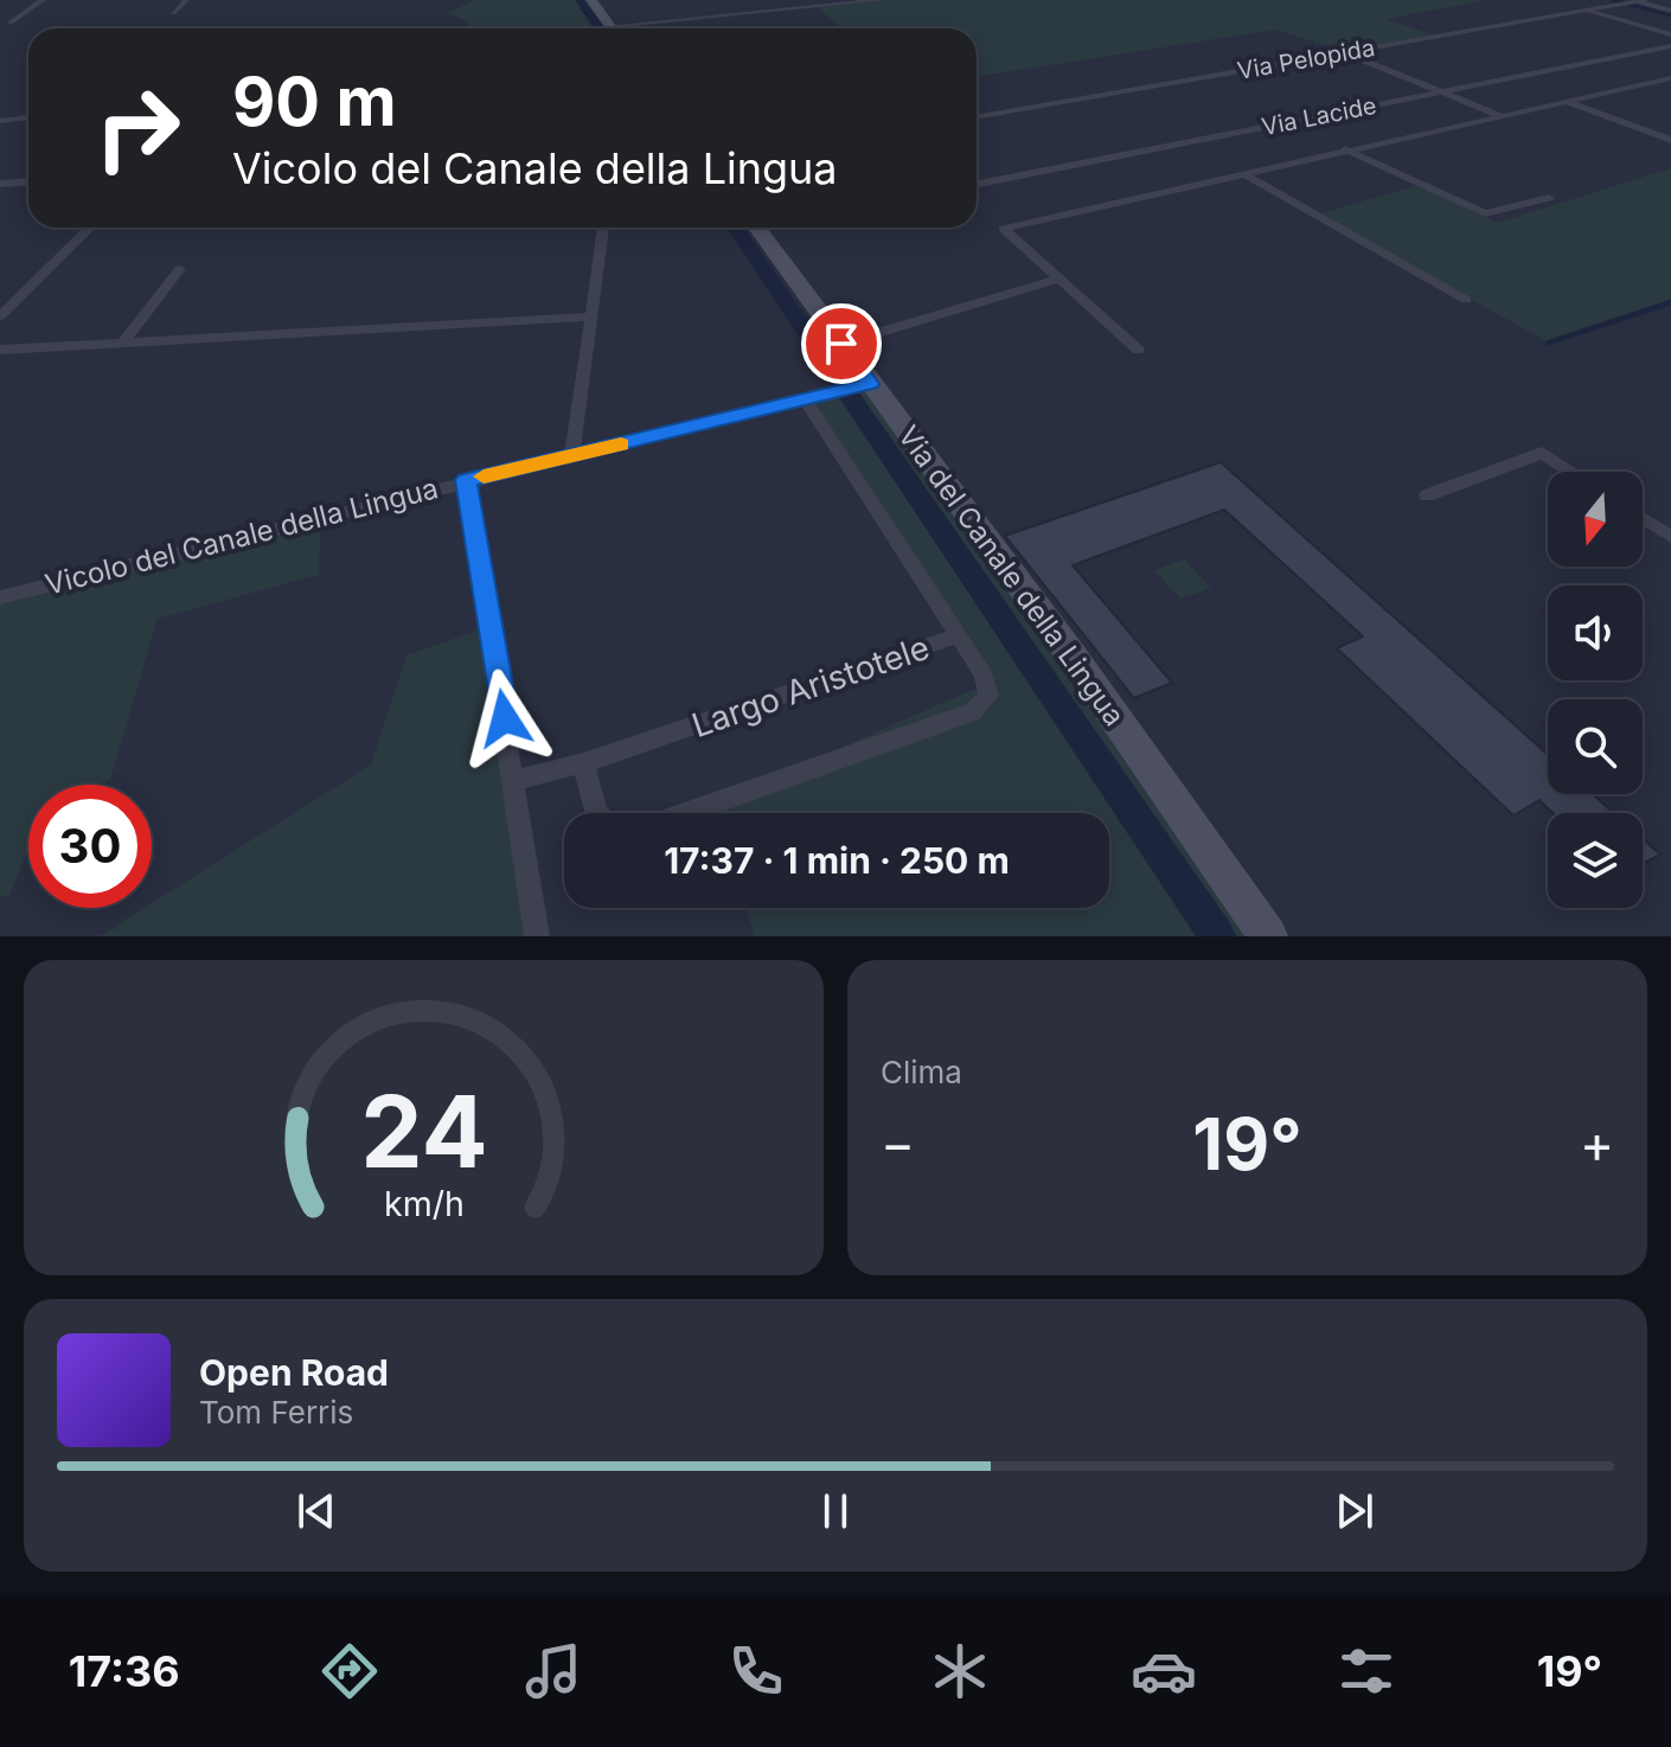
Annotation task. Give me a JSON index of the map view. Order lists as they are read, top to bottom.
{
  "streets": {
    "street": [
      "Via Pelopida",
      "Via Lacide",
      "Vicolo del Canale della Lingua",
      "Via del Canale della Lingua",
      "Largo Aristotele"
    ]
  },
  "crossings": [
    ["Vicolo del Canale della Lingua", "Via del Canale della Lingua"]
  ],
  "north": "bottom",
  "page": {
    "turn": ["90 m", "Vicolo del Canale della Lingua"],
    "limit": "30",
    "trip": "17:37 · 1 min · 250 m",
    "tile": "Clima",
    "heat": ["−", "19°", "+"],
    "song": ["Open Road", "Tom Ferris"],
    "tabs": ["17:36", "19°"],
    "gauge": ["24", "km/h"]
  }
}
